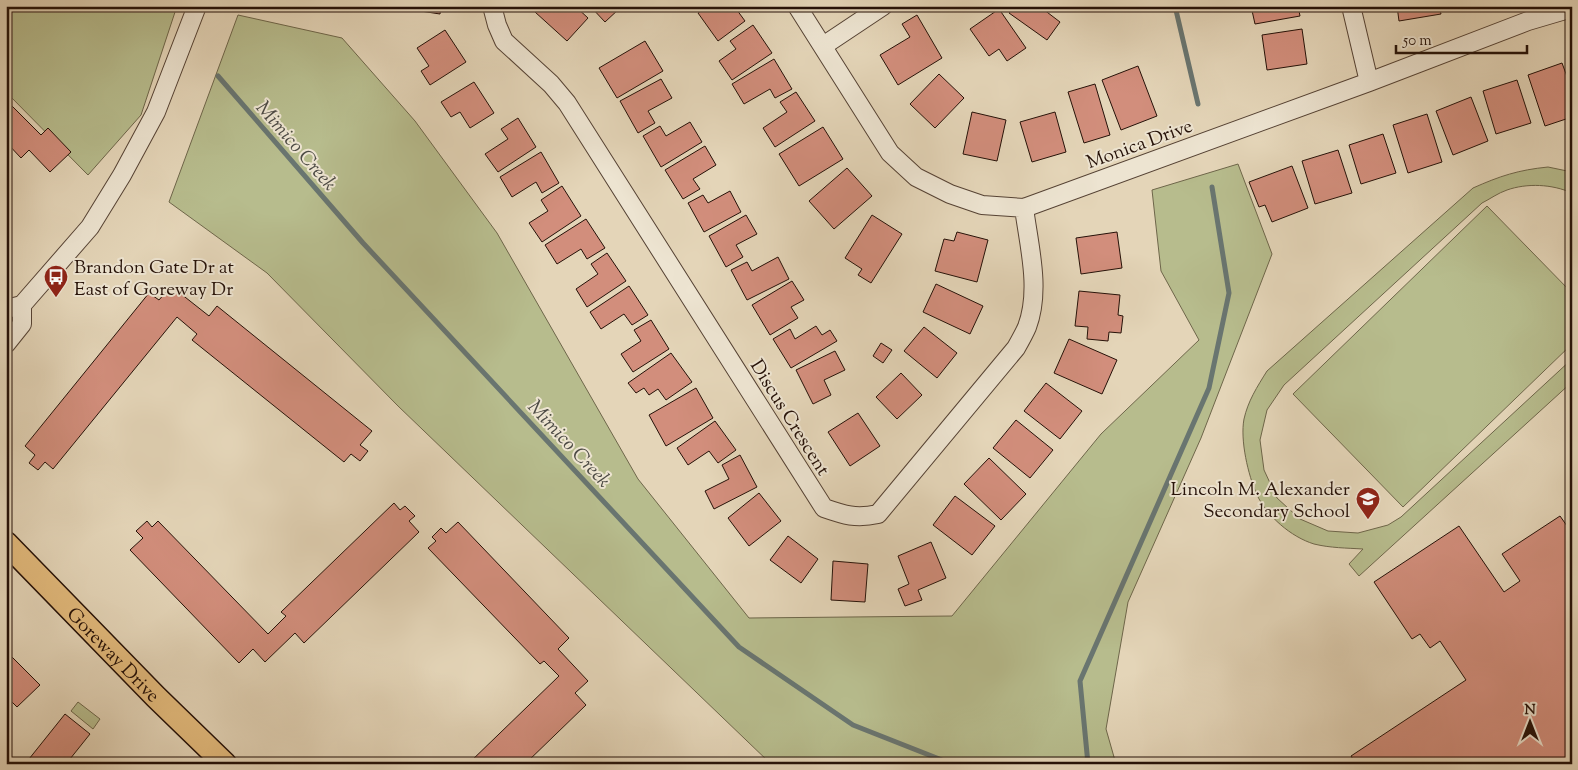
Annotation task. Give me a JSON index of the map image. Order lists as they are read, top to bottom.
{
  "streets": {
    "main road": ["Goreway Drive"],
    "street": ["Monica Drive", "Discus Crescent"]
  },
  "crossings": [
    ["Monica Drive", "Discus Crescent"]
  ],
  "water": ["Mimico Creek"],
  "places": {
    "bus stop": ["Brandon Gate Dr at East of Goreway Dr"],
    "school or university": ["Lincoln M. Alexander Secondary School"]
  },
  "scale_bar": "50 m",
  "north": "top"
}
